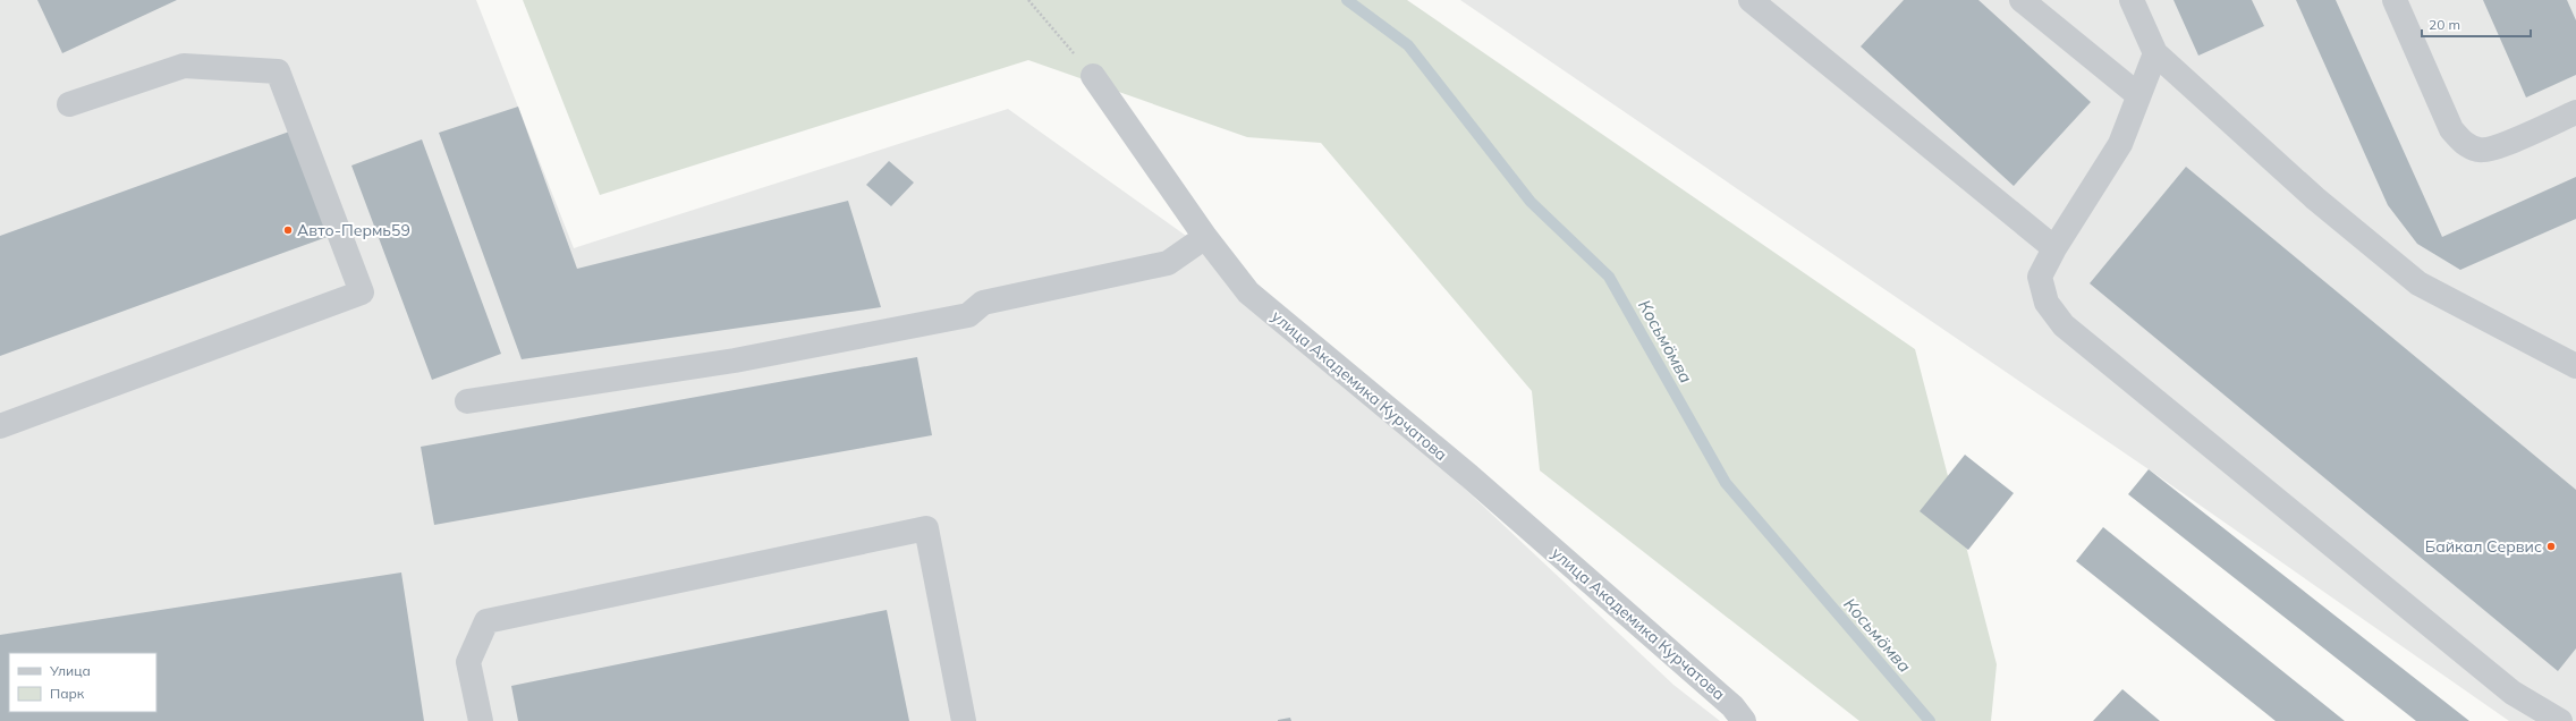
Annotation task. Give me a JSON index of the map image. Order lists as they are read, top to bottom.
{
  "streets": {
    "lane": ["улица Академика Курчатова"]
  },
  "water": ["Косьмӧмва"],
  "places": ["Авто-Пермь59", "Байкал Сервис"],
  "legend": ["Улица", "Парк"],
  "scale_bar": "20 m"
}
